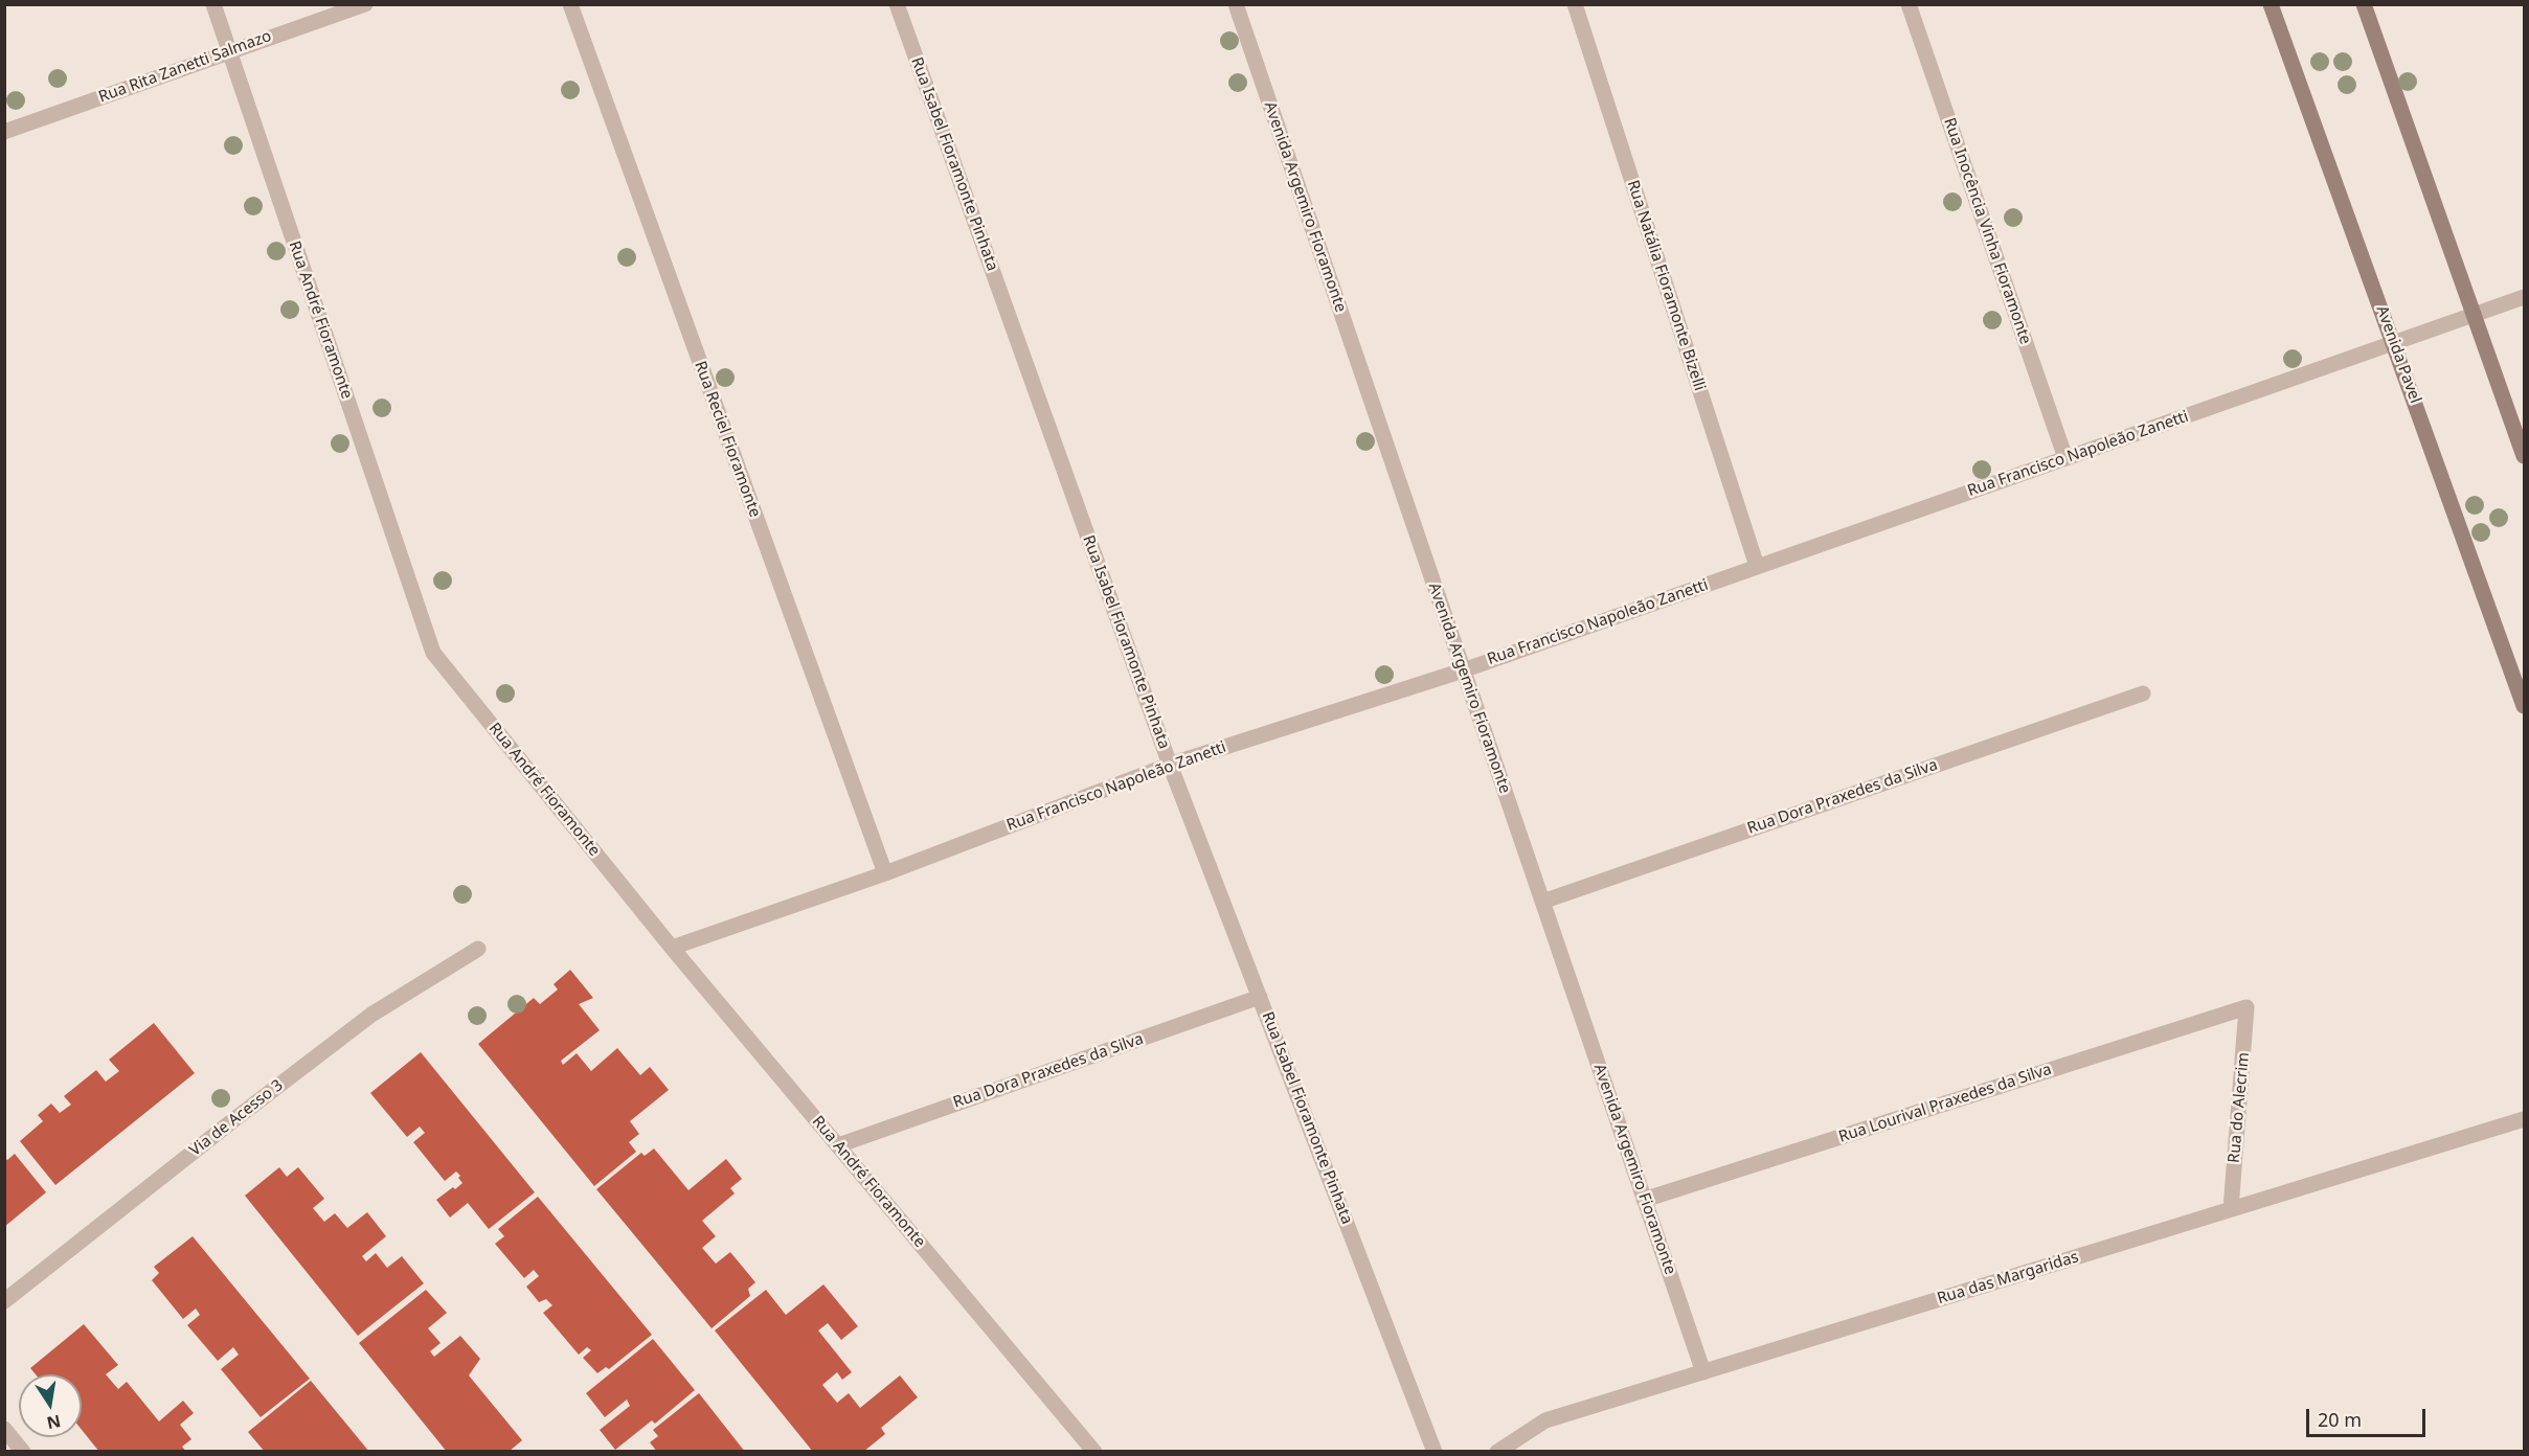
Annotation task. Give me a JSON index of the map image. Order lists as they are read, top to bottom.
{
  "streets": {
    "street": [
      "Rua Rita Zanetti Salmazo",
      "Rua Isabel Fioramonte Pinhata",
      "Avenida Argemiro Fioramonte",
      "Rua Inocência Vinha Fioramonte",
      "Rua Natália Fioramonte Bizelli",
      "Rua André Fioramonte",
      "Avenida Pavel",
      "Rua Reciel Fioramonte",
      "Rua Francisco Napoleão Zanetti",
      "Rua Dora Praxedes da Silva",
      "Rua Lourival Praxedes da Silva",
      "Rua do Alecrim",
      "Via de Acesso 3",
      "Rua das Margaridas"
    ]
  },
  "crossings": [
    ["Rua Rita Zanetti Salmazo", "Rua André Fioramonte"],
    ["Rua Isabel Fioramonte Pinhata", "Rua Francisco Napoleão Zanetti"],
    ["Rua Isabel Fioramonte Pinhata", "Rua Dora Praxedes da Silva"],
    ["Avenida Argemiro Fioramonte", "Rua Francisco Napoleão Zanetti"],
    ["Avenida Argemiro Fioramonte", "Rua Dora Praxedes da Silva"],
    ["Avenida Argemiro Fioramonte", "Rua Lourival Praxedes da Silva"],
    ["Avenida Argemiro Fioramonte", "Rua das Margaridas"],
    ["Rua Inocência Vinha Fioramonte", "Rua Francisco Napoleão Zanetti"],
    ["Rua Natália Fioramonte Bizelli", "Rua Francisco Napoleão Zanetti"],
    ["Rua André Fioramonte", "Rua Francisco Napoleão Zanetti"],
    ["Rua André Fioramonte", "Rua Dora Praxedes da Silva"],
    ["Avenida Pavel", "Rua Francisco Napoleão Zanetti"],
    ["Rua Reciel Fioramonte", "Rua Francisco Napoleão Zanetti"],
    ["Rua Lourival Praxedes da Silva", "Rua do Alecrim"],
    ["Rua do Alecrim", "Rua das Margaridas"]
  ],
  "scale_bar": "20 m",
  "north": "bottom"
}
